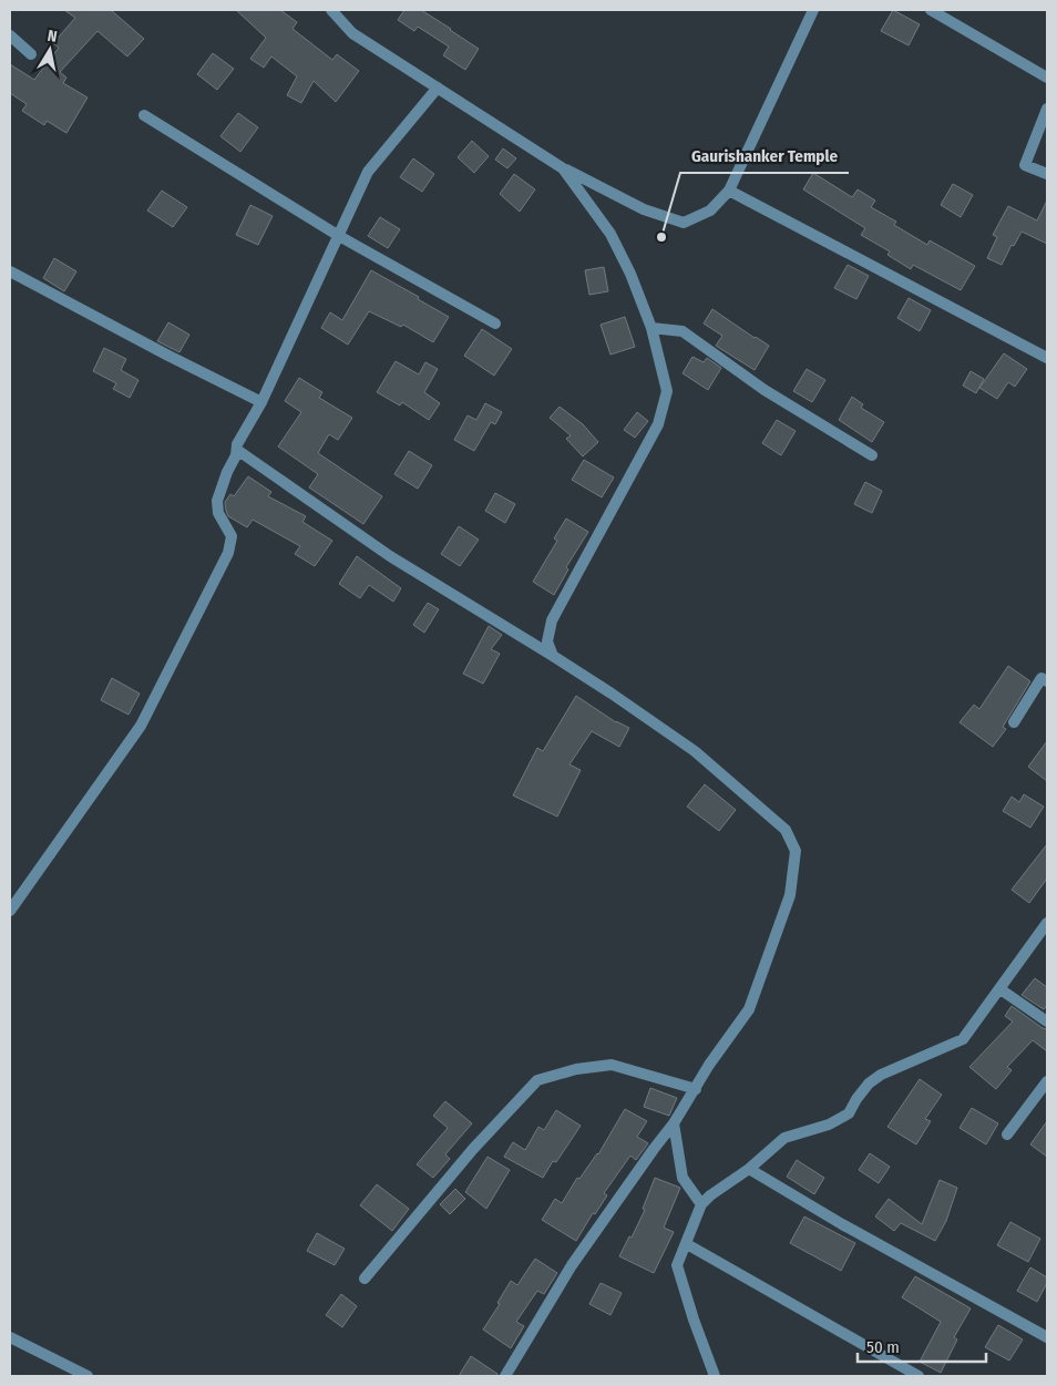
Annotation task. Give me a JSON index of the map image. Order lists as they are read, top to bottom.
{
  "places": ["Gaurishanker Temple"],
  "scale_bar": "50 m",
  "north": "top"
}
